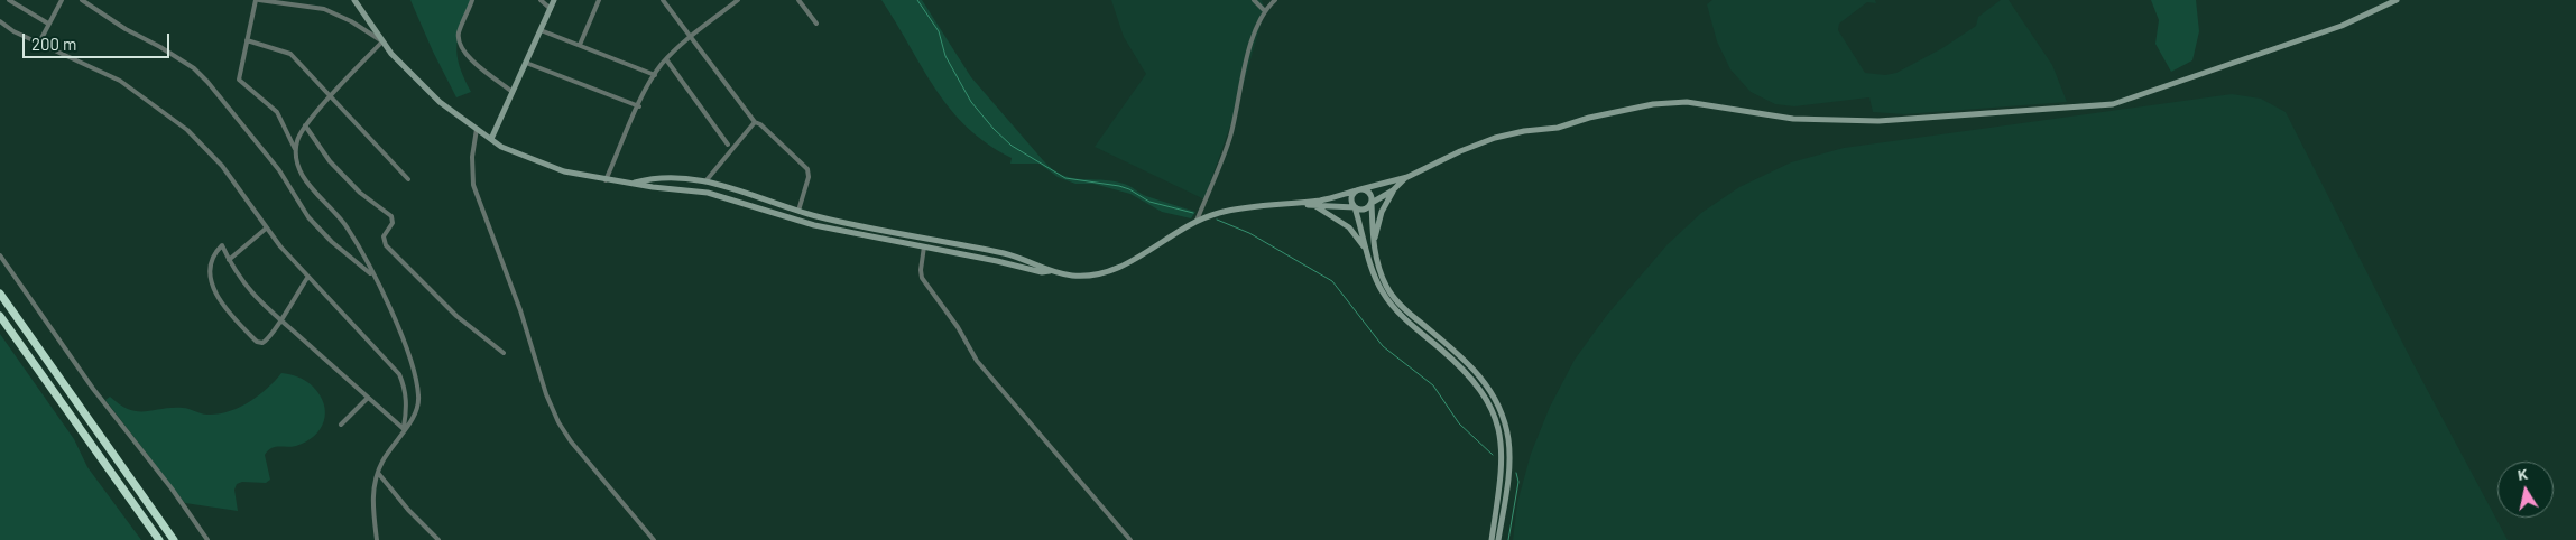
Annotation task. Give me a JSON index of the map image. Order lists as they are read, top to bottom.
{
  "scale_bar": "200 m",
  "north": "top"
}
